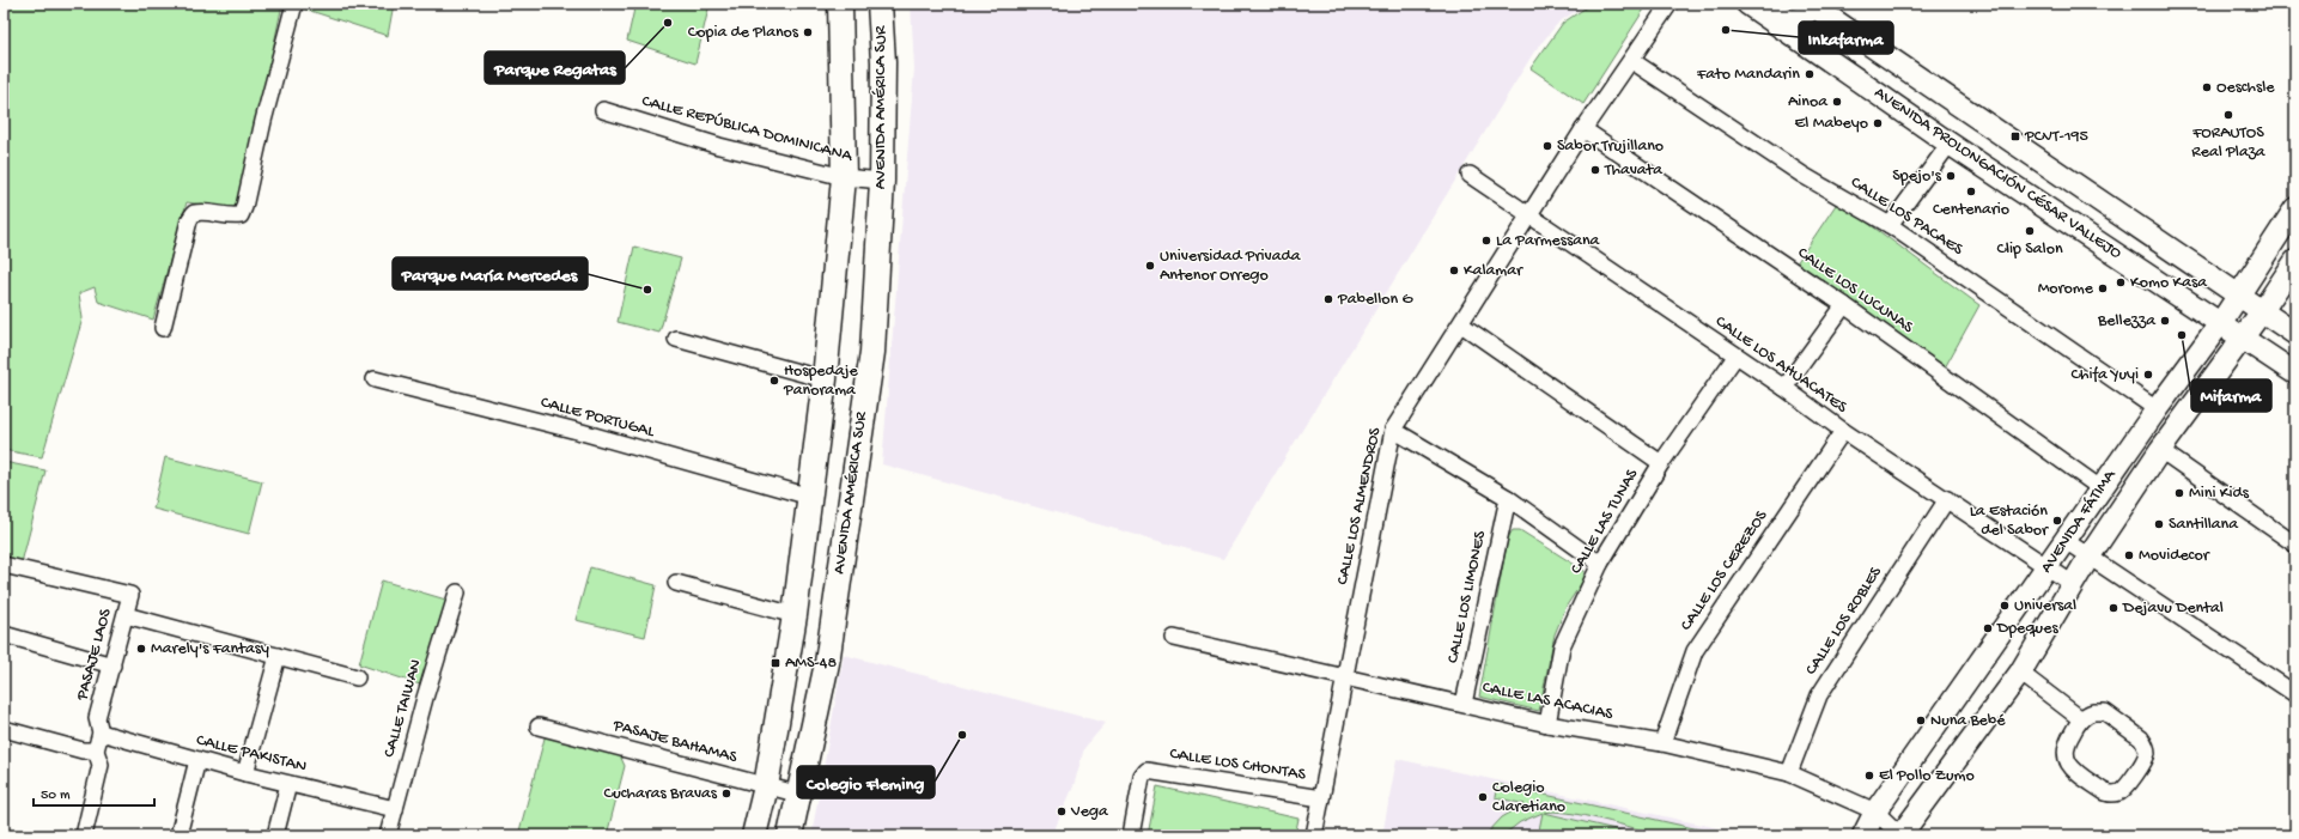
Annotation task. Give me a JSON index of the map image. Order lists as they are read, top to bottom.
{
  "streets": {
    "main road": ["AVENIDA AMÉRICA SUR", "AVENIDA PROLONGACIÓN CÉSAR VALLEJO", "AVENIDA FÁTIMA"],
    "street": [
      "CALLE REPÚBLICA DOMINICANA",
      "CALLE LOS PACAES",
      "CALLE LOS LUCUNAS",
      "CALLE LOS AHUACATES",
      "CALLE PORTUGAL",
      "CALLE LOS ALMENDROS",
      "CALLE LAS TUNAS",
      "CALLE LOS CEREZOS",
      "CALLE LOS LIMONES",
      "CALLE LOS ROBLES",
      "PASAJE LAOS",
      "CALLE LAS ACACIAS",
      "CALLE TAIWAN",
      "PASAJE BAHAMAS",
      "CALLE PAKISTAN",
      "CALLE LOS CHONTAS"
    ]
  },
  "crossings": [
    ["AVENIDA AMÉRICA SUR", "CALLE REPÚBLICA DOMINICANA"],
    ["AVENIDA AMÉRICA SUR", "PASAJE BAHAMAS"],
    ["AVENIDA PROLONGACIÓN CÉSAR VALLEJO", "AVENIDA FÁTIMA"],
    ["CALLE LOS PACAES", "CALLE LOS ALMENDROS"],
    ["CALLE LOS PACAES", "AVENIDA FÁTIMA"],
    ["CALLE LOS LUCUNAS", "CALLE LOS ALMENDROS"],
    ["CALLE LOS LUCUNAS", "AVENIDA FÁTIMA"],
    ["CALLE LOS AHUACATES", "CALLE LOS ALMENDROS"],
    ["CALLE LOS AHUACATES", "CALLE LAS TUNAS"],
    ["CALLE LOS AHUACATES", "AVENIDA FÁTIMA"],
    ["CALLE LOS AHUACATES", "CALLE LOS CEREZOS"],
    ["CALLE LOS AHUACATES", "CALLE LOS ROBLES"],
    ["CALLE LOS ALMENDROS", "CALLE LAS ACACIAS"],
    ["CALLE LOS ALMENDROS", "CALLE LOS CHONTAS"],
    ["CALLE LAS TUNAS", "CALLE LAS ACACIAS"],
    ["AVENIDA FÁTIMA", "CALLE LAS ACACIAS"],
    ["CALLE LOS CEREZOS", "CALLE LAS ACACIAS"],
    ["CALLE LOS LIMONES", "CALLE LAS ACACIAS"],
    ["CALLE LOS ROBLES", "CALLE LAS ACACIAS"],
    ["PASAJE LAOS", "CALLE PAKISTAN"],
    ["CALLE TAIWAN", "CALLE PAKISTAN"]
  ],
  "places": {
    "other": [
      "Parque Regatas",
      "Inkafarma",
      "Copia de Planos",
      "Fato Mandarin",
      "Oeschsle",
      "Ainoa",
      "FORAUTOS Real Plaza",
      "El Mabeyo",
      "Sabor Trujillano",
      "Thavata",
      "Spejo's",
      "Centenario",
      "Clip Salon",
      "La Parmessana",
      "Universidad Privada Antenor Orrego",
      "Kalamar",
      "Komo Kasa",
      "Morome",
      "Parque María Mercedes",
      "Pabellon G",
      "Bellezza",
      "Mifarma",
      "Chifa Yuyi",
      "Hospedaje Panorama",
      "Mini Kids",
      "La Estación del Sabor",
      "Santillana",
      "Movidecor",
      "Universal",
      "Dejavu Dental",
      "Dpeques",
      "Marely's Fantasy",
      "Nuna Bebé",
      "Colegio Fleming",
      "El Pollo Zumo",
      "Cucharas Bravas",
      "Colegio Claretiano",
      "Vega"
    ],
    "transit": ["PCVT-195", "AMS-48"]
  },
  "scale_bar": "50 m"
}
